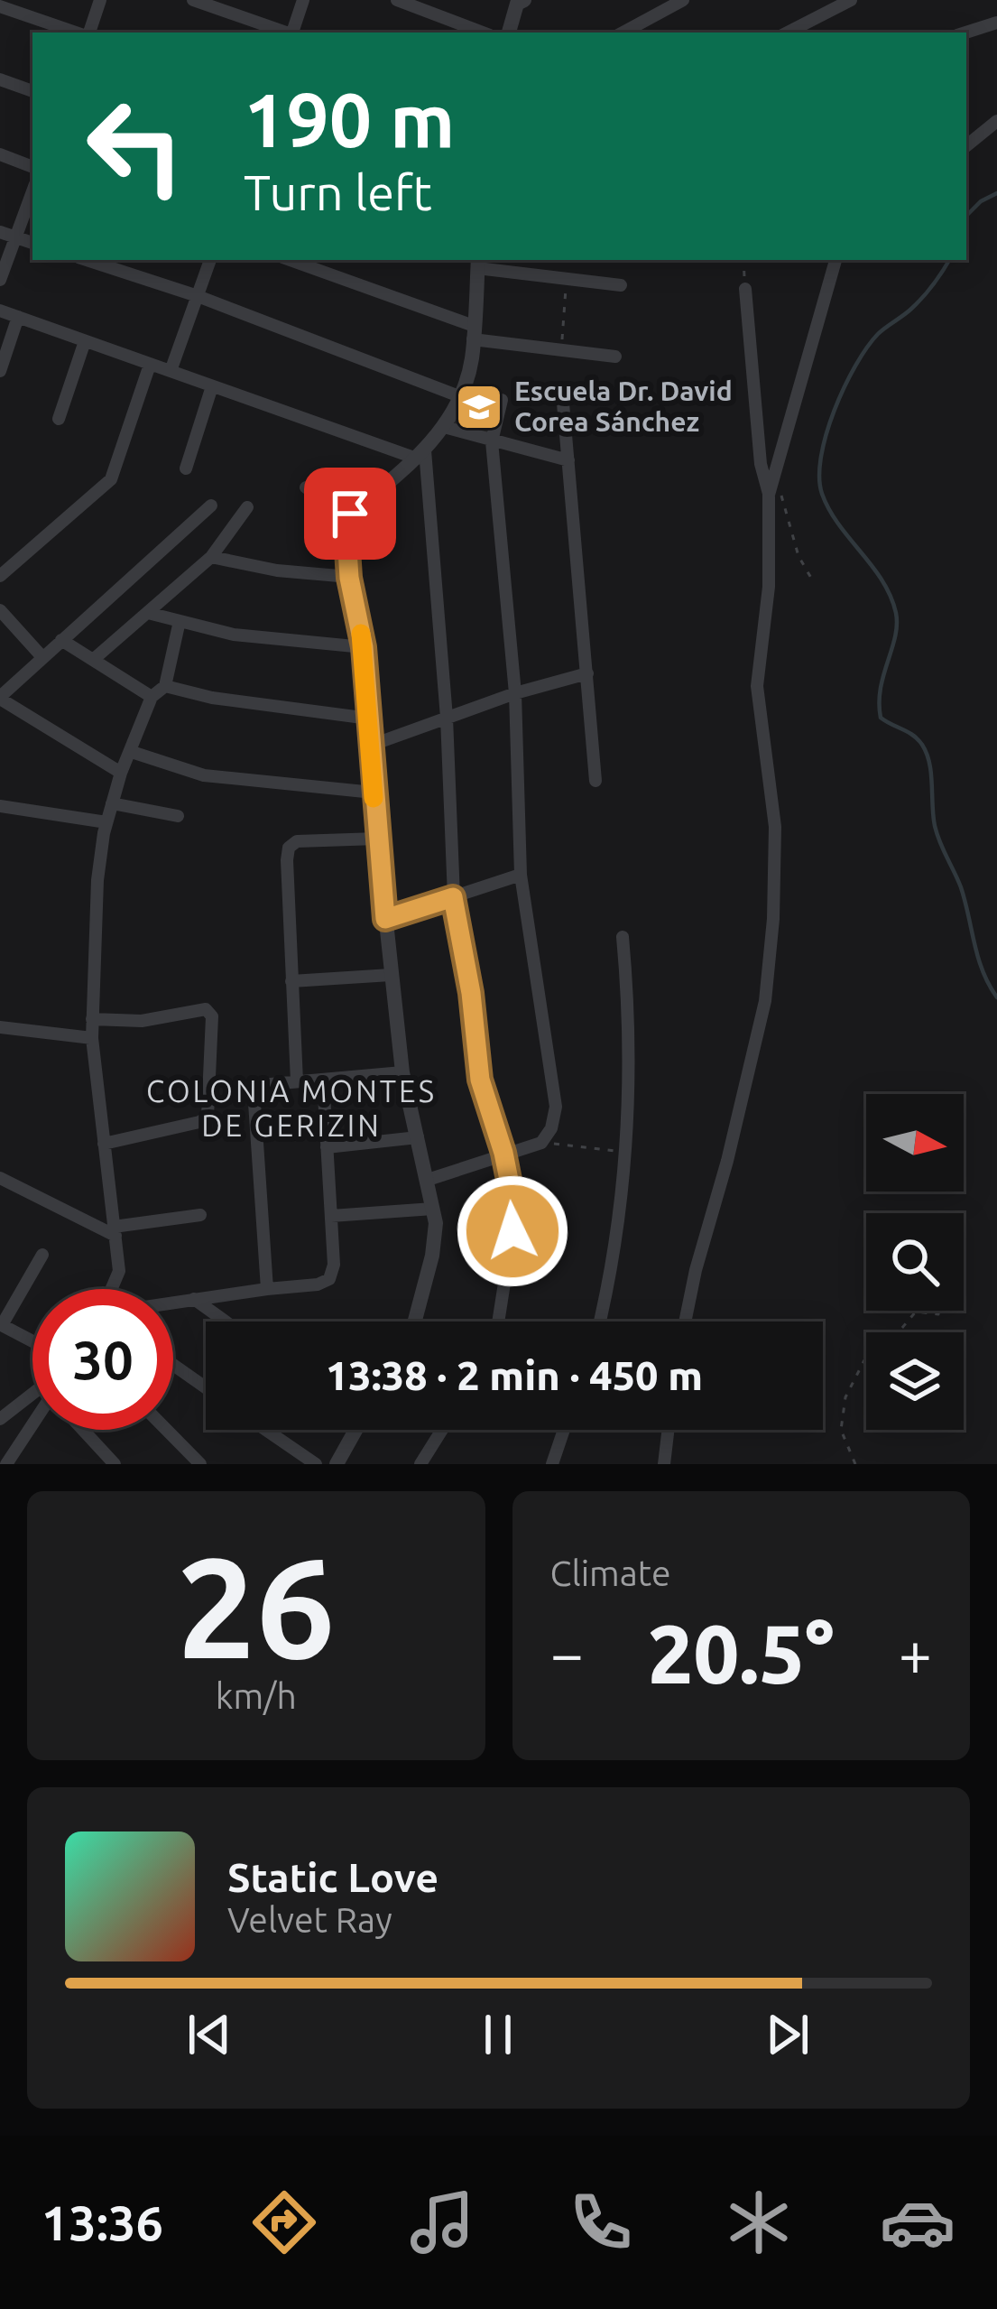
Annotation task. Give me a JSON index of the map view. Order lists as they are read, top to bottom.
{
  "districts": ["COLONIA MONTES DE GERIZIN"],
  "places": {
    "school or university": ["Escuela Dr. David Corea Sánchez"]
  },
  "north": "right",
  "page": {
    "turn": ["190 m", "Turn left"],
    "limit": "30",
    "trip": "13:38 · 2 min · 450 m",
    "tile": [
      ["26", "km/h"],
      "Climate"
    ],
    "heat": ["−", "20.5°", "+"],
    "song": ["Static Love", "Velvet Ray"],
    "tabs": "13:36"
  }
}
